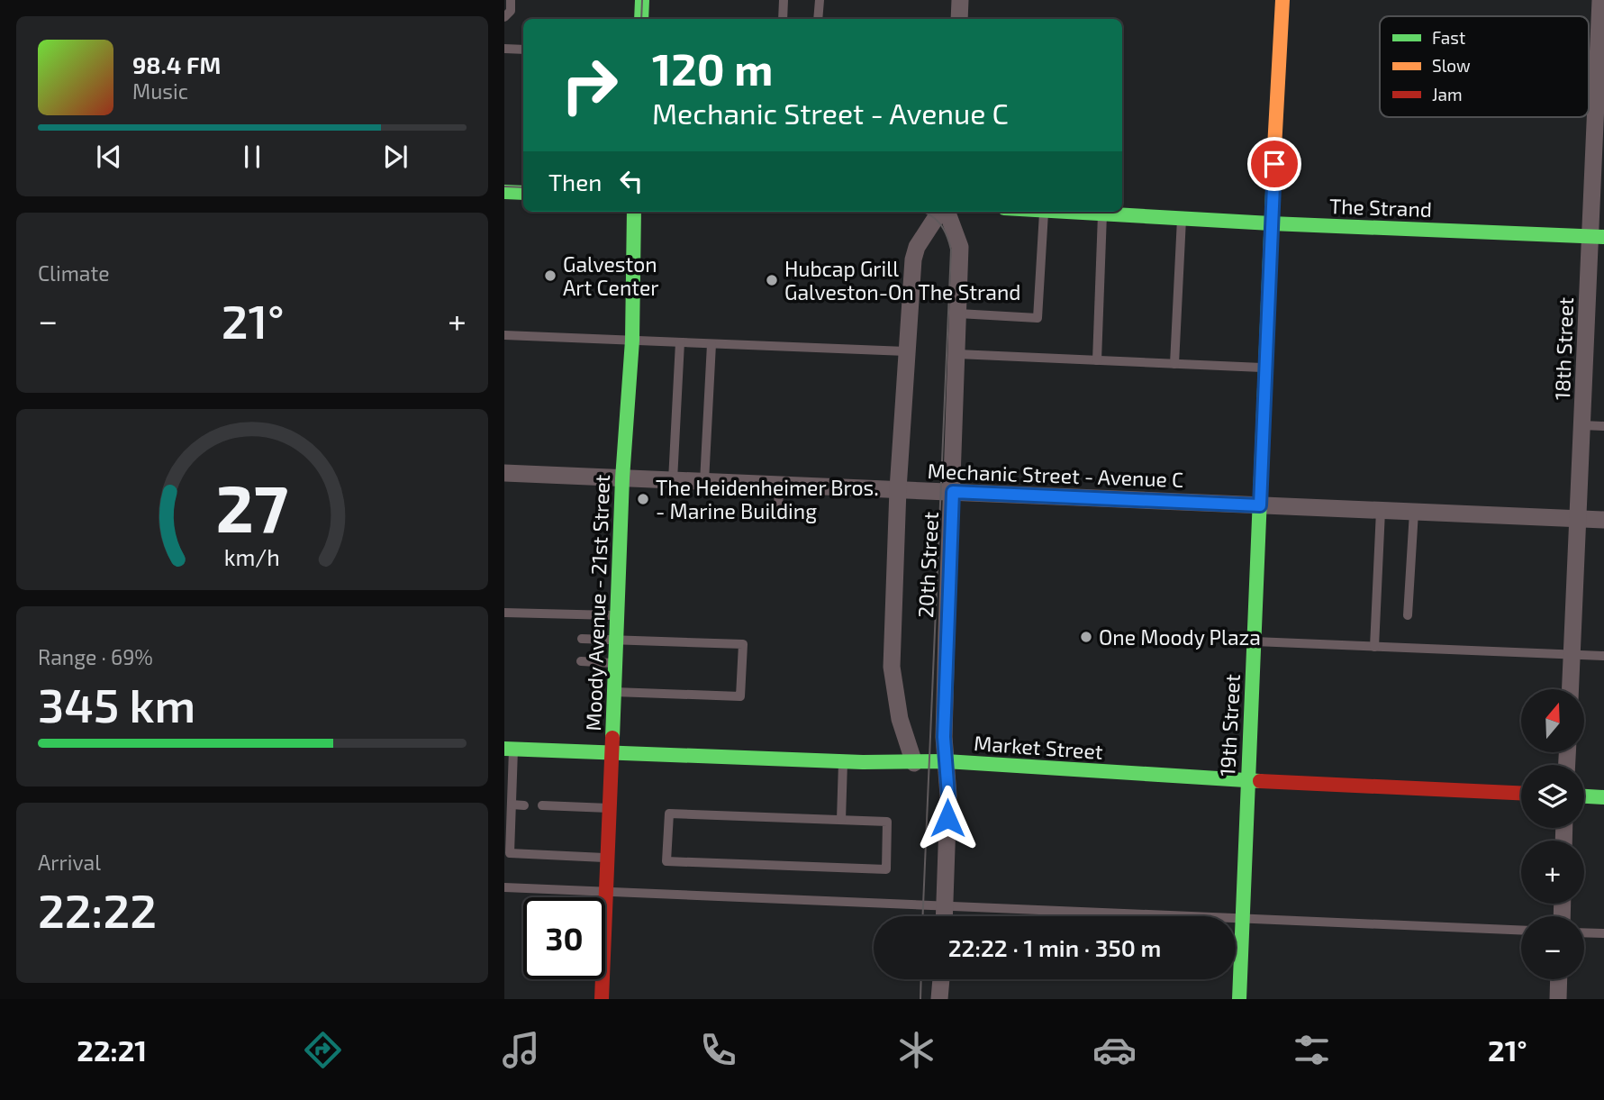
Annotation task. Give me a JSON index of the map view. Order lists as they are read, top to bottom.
{
  "streets": {
    "main road": [
      "The Strand",
      "Moody Avenue - 21st Street",
      "19th Street",
      "Market Street"
    ],
    "street": ["18th Street", "Mechanic Street - Avenue C", "20th Street"]
  },
  "crossings": [
    ["The Strand", "18th Street"],
    ["The Strand", "19th Street"],
    ["18th Street", "Mechanic Street - Avenue C"],
    ["Mechanic Street - Avenue C", "20th Street"],
    ["Mechanic Street - Avenue C", "Moody Avenue - 21st Street"],
    ["Mechanic Street - Avenue C", "19th Street"],
    ["20th Street", "Market Street"],
    ["Moody Avenue - 21st Street", "Market Street"],
    ["19th Street", "Market Street"]
  ],
  "places": [
    "Galveston Art Center",
    "Hubcap Grill Galveston-On The Strand",
    "The Heidenheimer Bros. - Marine Building",
    "One Moody Plaza"
  ],
  "legend": ["Fast", "Slow", "Jam"],
  "north": "top",
  "page": {
    "turn": ["120 m", "Mechanic Street - Avenue C"],
    "song": ["98.4 FM", "Music"],
    "then": "Then",
    "tile": [
      "Climate",
      ["Range · 69%", "345 km"],
      ["Arrival", "22:22"]
    ],
    "heat": ["−", "21°", "+"],
    "map_buttons": ["+", "−"],
    "limit": "30",
    "trip": "22:22 · 1 min · 350 m",
    "tabs": ["22:21", "21°"],
    "gauge": ["27", "km/h"]
  }
}
